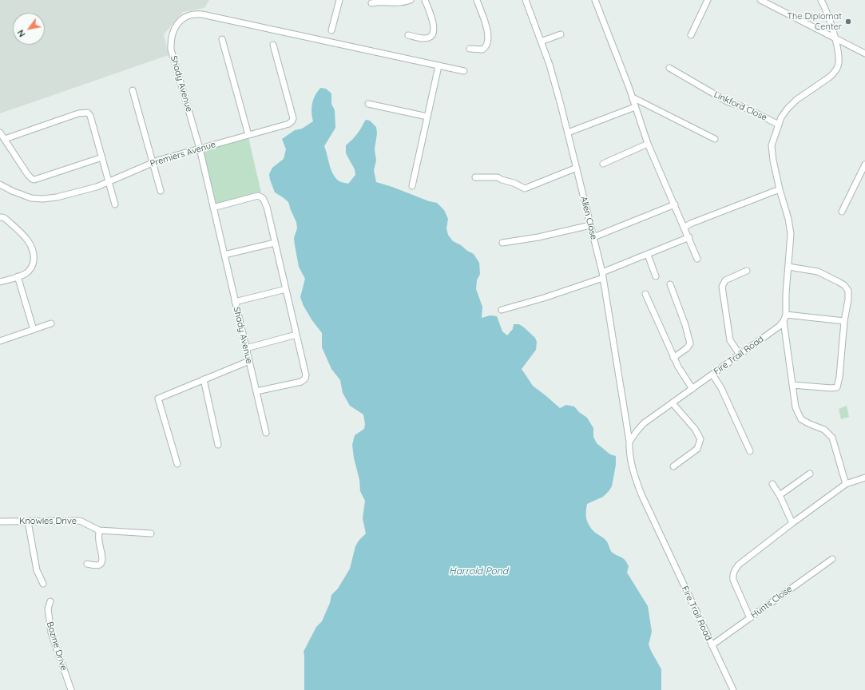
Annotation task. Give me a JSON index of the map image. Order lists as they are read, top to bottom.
{
  "streets": {
    "street": [
      "Shady Avenue",
      "Linkford Close",
      "Premiers Avenue",
      "Allen Close",
      "Fire Trail Road",
      "Knowles Drive",
      "Hunts Close",
      "Bozine Drive"
    ]
  },
  "crossings": [
    ["Shady Avenue", "Premiers Avenue"],
    ["Linkford Close", "Fire Trail Road"],
    ["Allen Close", "Fire Trail Road"],
    ["Fire Trail Road", "Hunts Close"]
  ],
  "water": ["Harrold Pond"],
  "places": ["The Diplomat Center"],
  "north": "bottom left"
}
